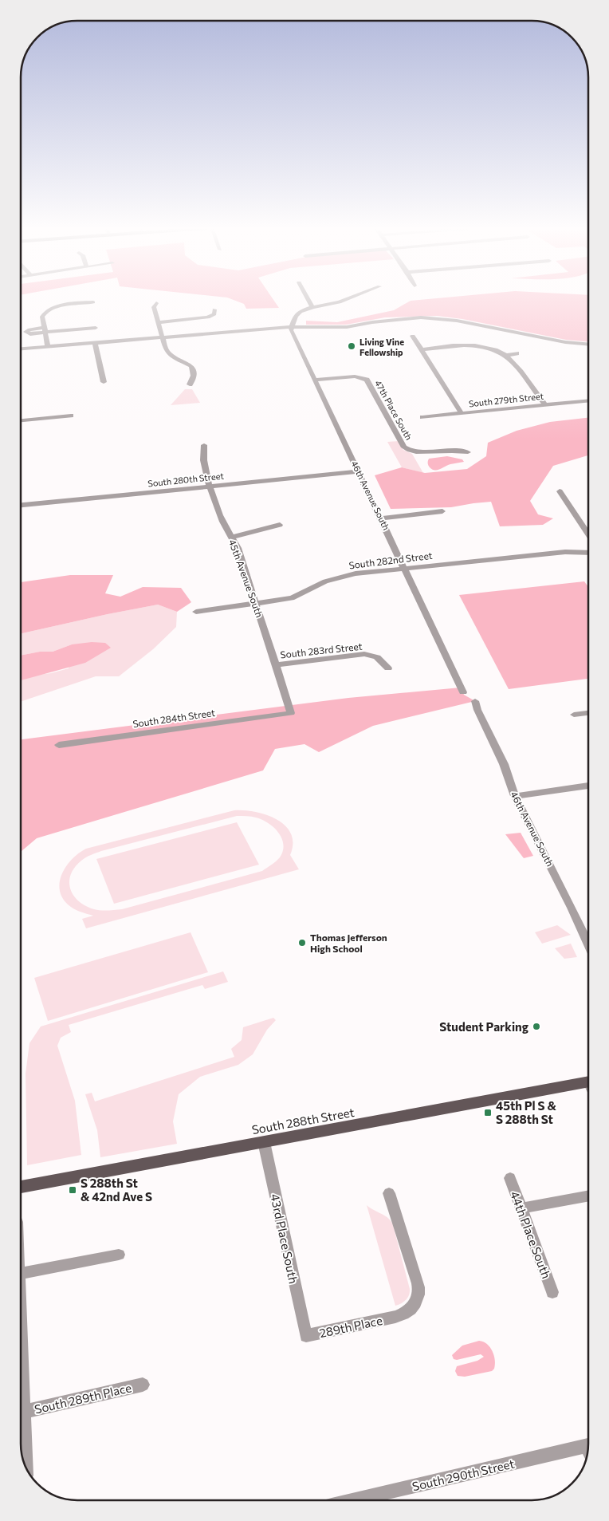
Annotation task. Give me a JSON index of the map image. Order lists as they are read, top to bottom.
{
  "streets": {
    "main road": ["South 288th Street"],
    "street": [
      "South 279th Street",
      "47th Place South",
      "South 280th Street",
      "46th Avenue South",
      "South 282nd Street",
      "45th Avenue South",
      "South 283rd Street",
      "South 284th Street",
      "44th Place South",
      "43rd Place South",
      "289th Place",
      "South 289th Place",
      "South 290th Street"
    ]
  },
  "crossings": [
    ["47th Place South", "46th Avenue South"],
    ["South 280th Street", "46th Avenue South"],
    ["South 280th Street", "45th Avenue South"],
    ["46th Avenue South", "South 282nd Street"],
    ["South 282nd Street", "45th Avenue South"],
    ["45th Avenue South", "South 283rd Street"],
    ["45th Avenue South", "South 284th Street"],
    ["South 288th Street", "43rd Place South"],
    ["43rd Place South", "289th Place"]
  ],
  "places": {
    "other": ["Living Vine Fellowship", "Thomas Jefferson High School", "Student Parking"],
    "transit": ["45th Pl S & S 288th St", "S 288th St & 42nd Ave S"]
  }
}
